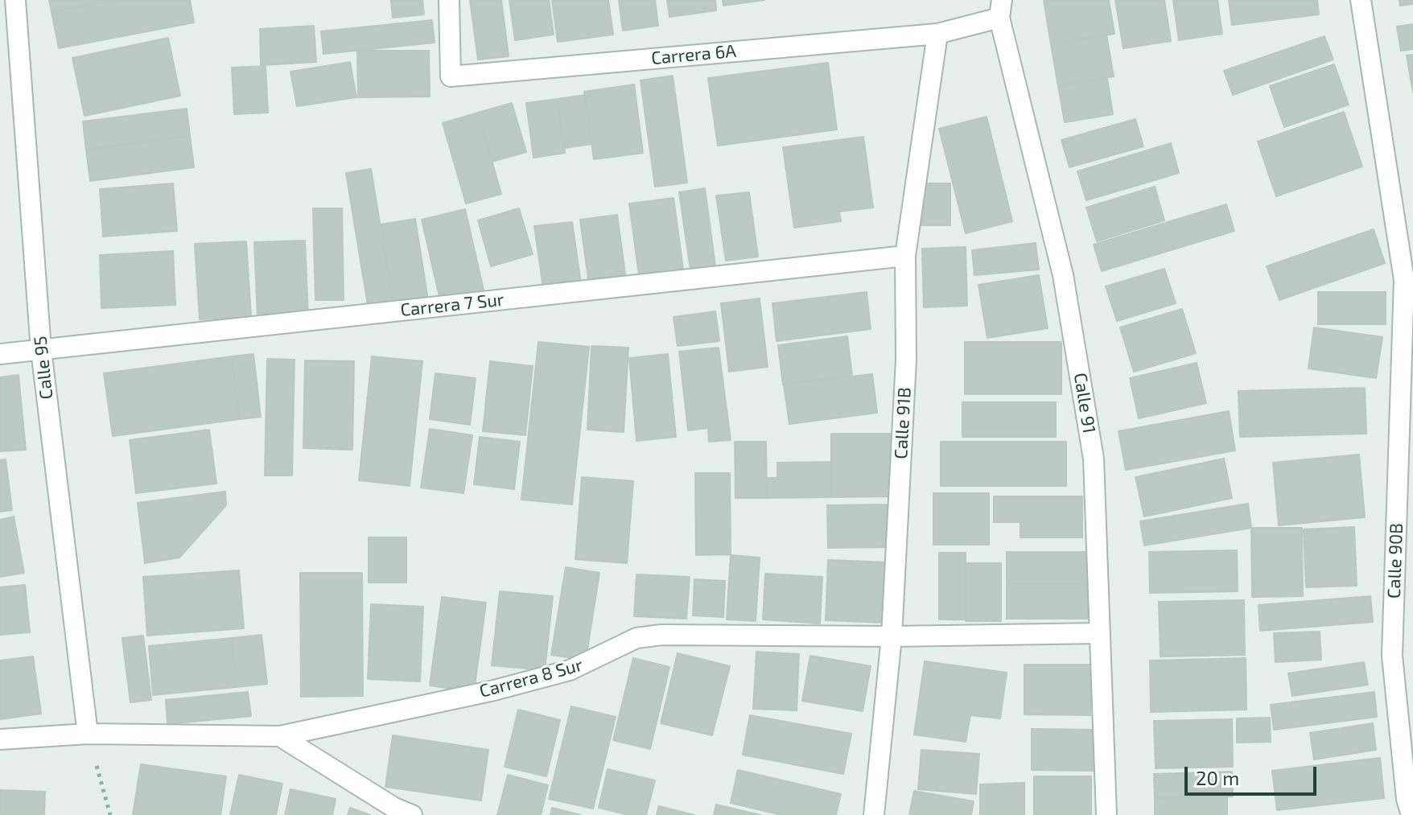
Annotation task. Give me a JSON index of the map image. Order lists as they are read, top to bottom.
{
  "streets": {
    "street": [
      "Carrera 6A",
      "Carrera 7 Sur",
      "Calle 95",
      "Calle 91",
      "Calle 91B",
      "Calle 90B",
      "Carrera 8 Sur"
    ]
  },
  "crossings": [
    ["Carrera 6A", "Calle 91"],
    ["Carrera 6A", "Calle 91B"],
    ["Carrera 7 Sur", "Calle 95"],
    ["Carrera 7 Sur", "Calle 91B"],
    ["Calle 95", "Carrera 8 Sur"],
    ["Calle 91", "Carrera 8 Sur"],
    ["Calle 91B", "Carrera 8 Sur"]
  ],
  "scale_bar": "20 m"
}
